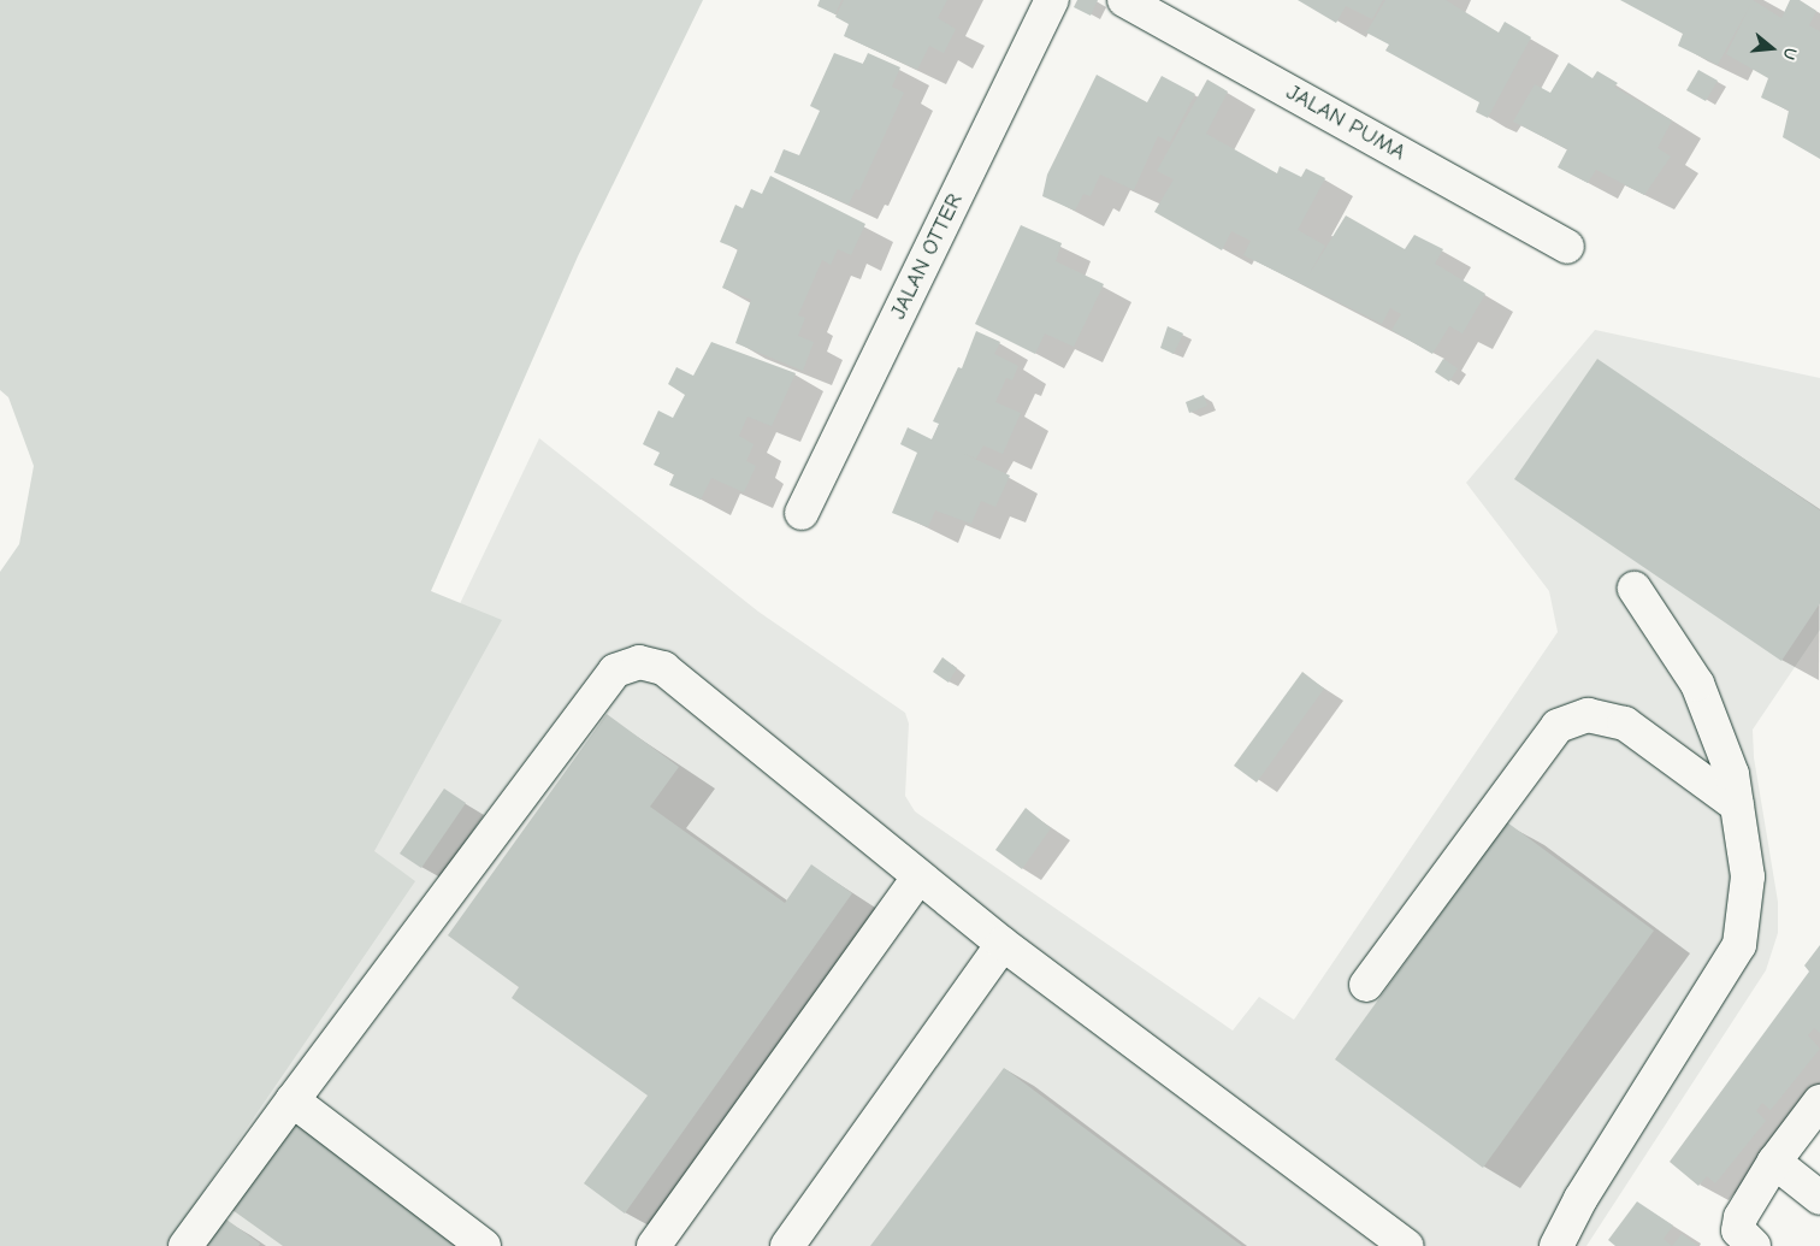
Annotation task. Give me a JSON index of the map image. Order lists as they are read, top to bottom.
{
  "streets": {
    "street": ["JALAN PUMA", "JALAN OTTER"]
  },
  "north": "right"
}
